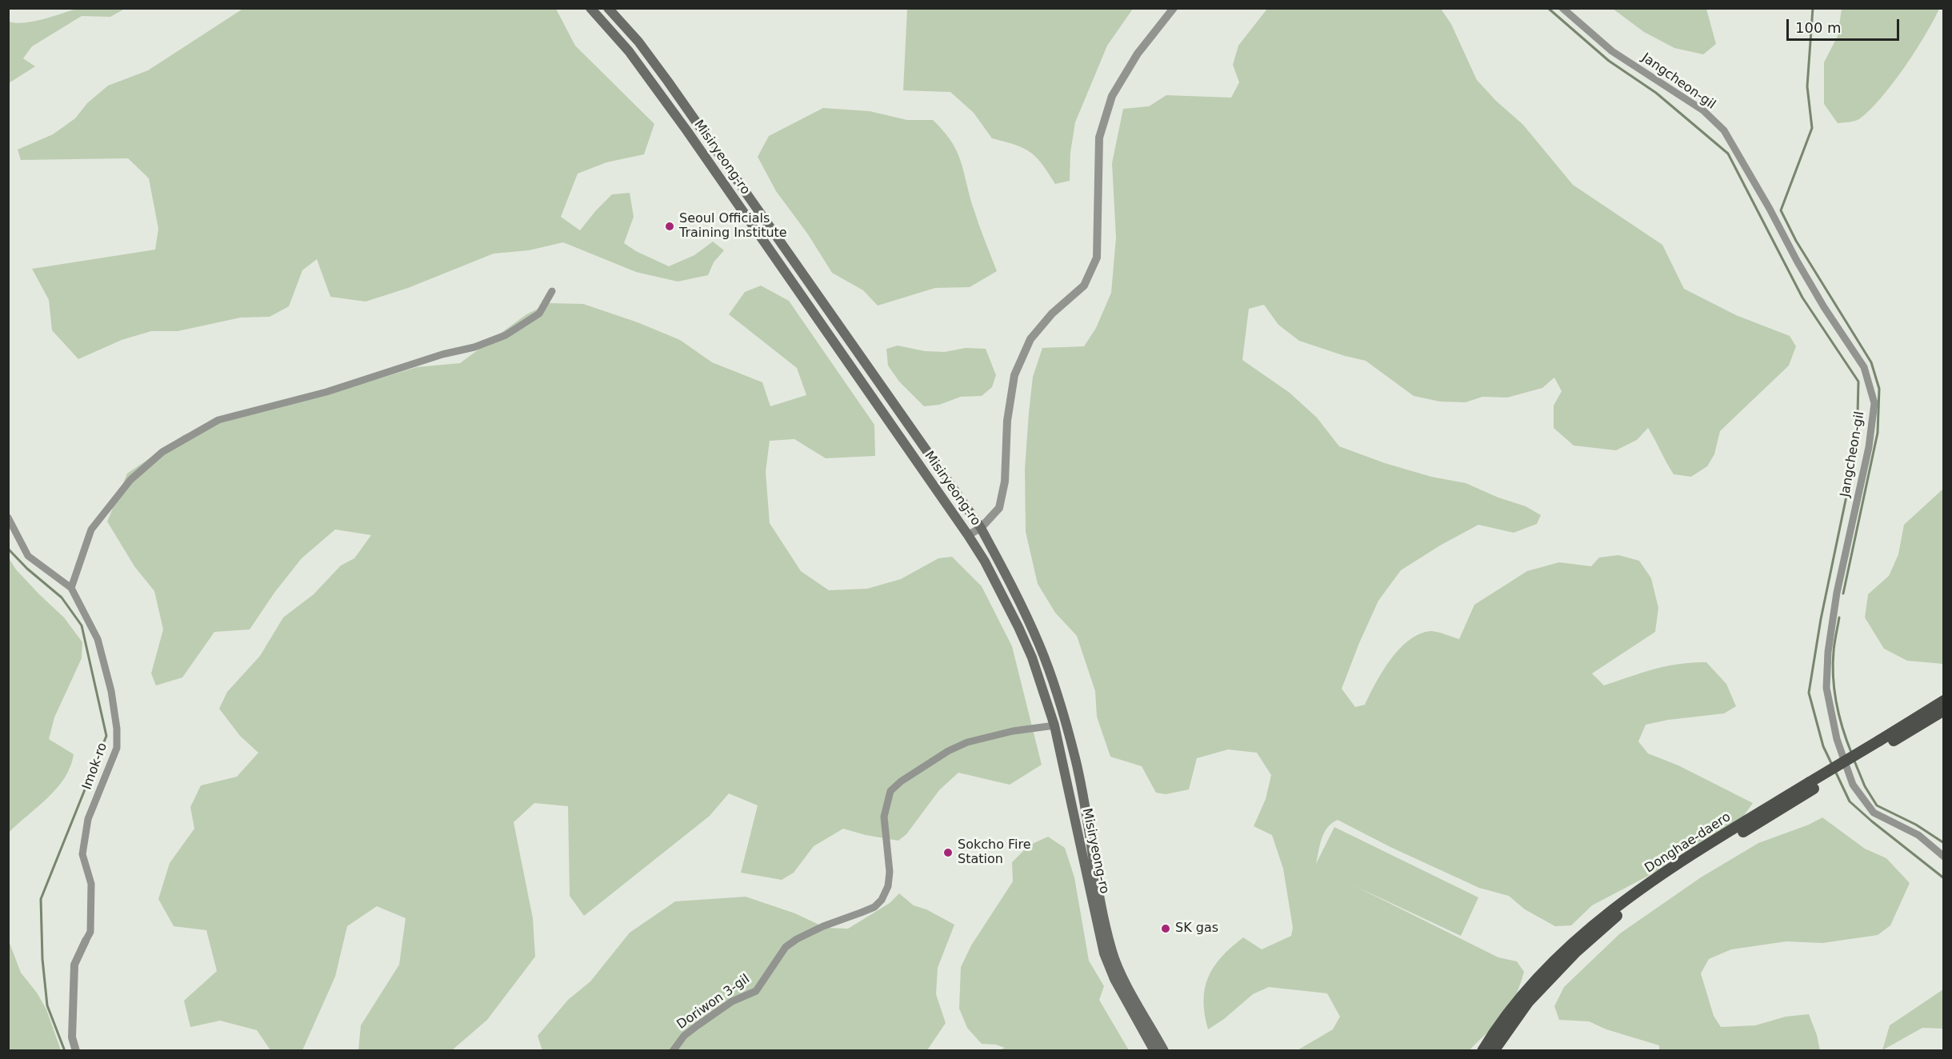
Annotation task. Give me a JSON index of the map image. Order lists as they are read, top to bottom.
{
  "streets": {
    "main road": ["Misiryeong-ro", "Donghae-daero"],
    "street": ["Jangcheon-gil", "Imok-ro", "Doriwon 3-gil"]
  },
  "crossings": [
    ["Misiryeong-ro", "Doriwon 3-gil"]
  ],
  "places": ["Seoul Officials Training Institute", "Sokcho Fire Station", "SK gas"],
  "scale_bar": "100 m"
}
